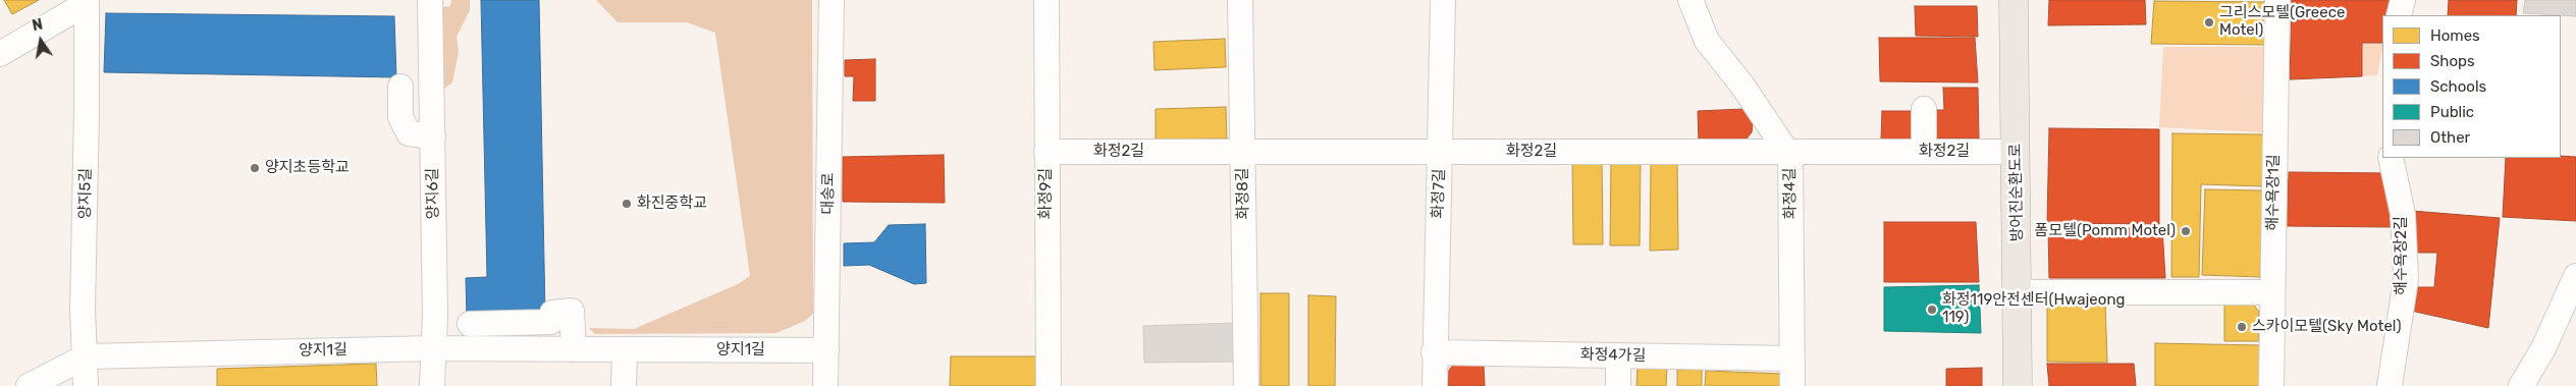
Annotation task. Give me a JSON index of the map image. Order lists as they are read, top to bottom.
{
  "streets": {
    "main road": ["방어진순환도로"],
    "street": [
      "화정2길",
      "해수욕장1길",
      "양지5길",
      "양지6길",
      "대송로",
      "화정9길",
      "화정8길",
      "화정7길",
      "화정4길",
      "해수욕장2길",
      "양지1길",
      "화정4가길"
    ]
  },
  "crossings": [
    ["화정2길", "방어진순환도로"],
    ["화정2길", "화정9길"],
    ["화정2길", "화정8길"],
    ["화정2길", "화정7길"],
    ["화정2길", "화정4길"],
    ["양지5길", "양지1길"],
    ["양지6길", "양지1길"],
    ["대송로", "양지1길"],
    ["화정7길", "화정4가길"],
    ["화정4길", "화정4가길"]
  ],
  "places": [
    "그리스모텔(Greece Motel)",
    "양지초등학교",
    "화진중학교",
    "폼모텔(Pomm Motel)",
    "화정119안전센터(Hwajeong 119)",
    "스카이모텔(Sky Motel)"
  ],
  "legend": [
    "Homes",
    "Shops",
    "Schools",
    "Public",
    "Other"
  ],
  "north": "top"
}
